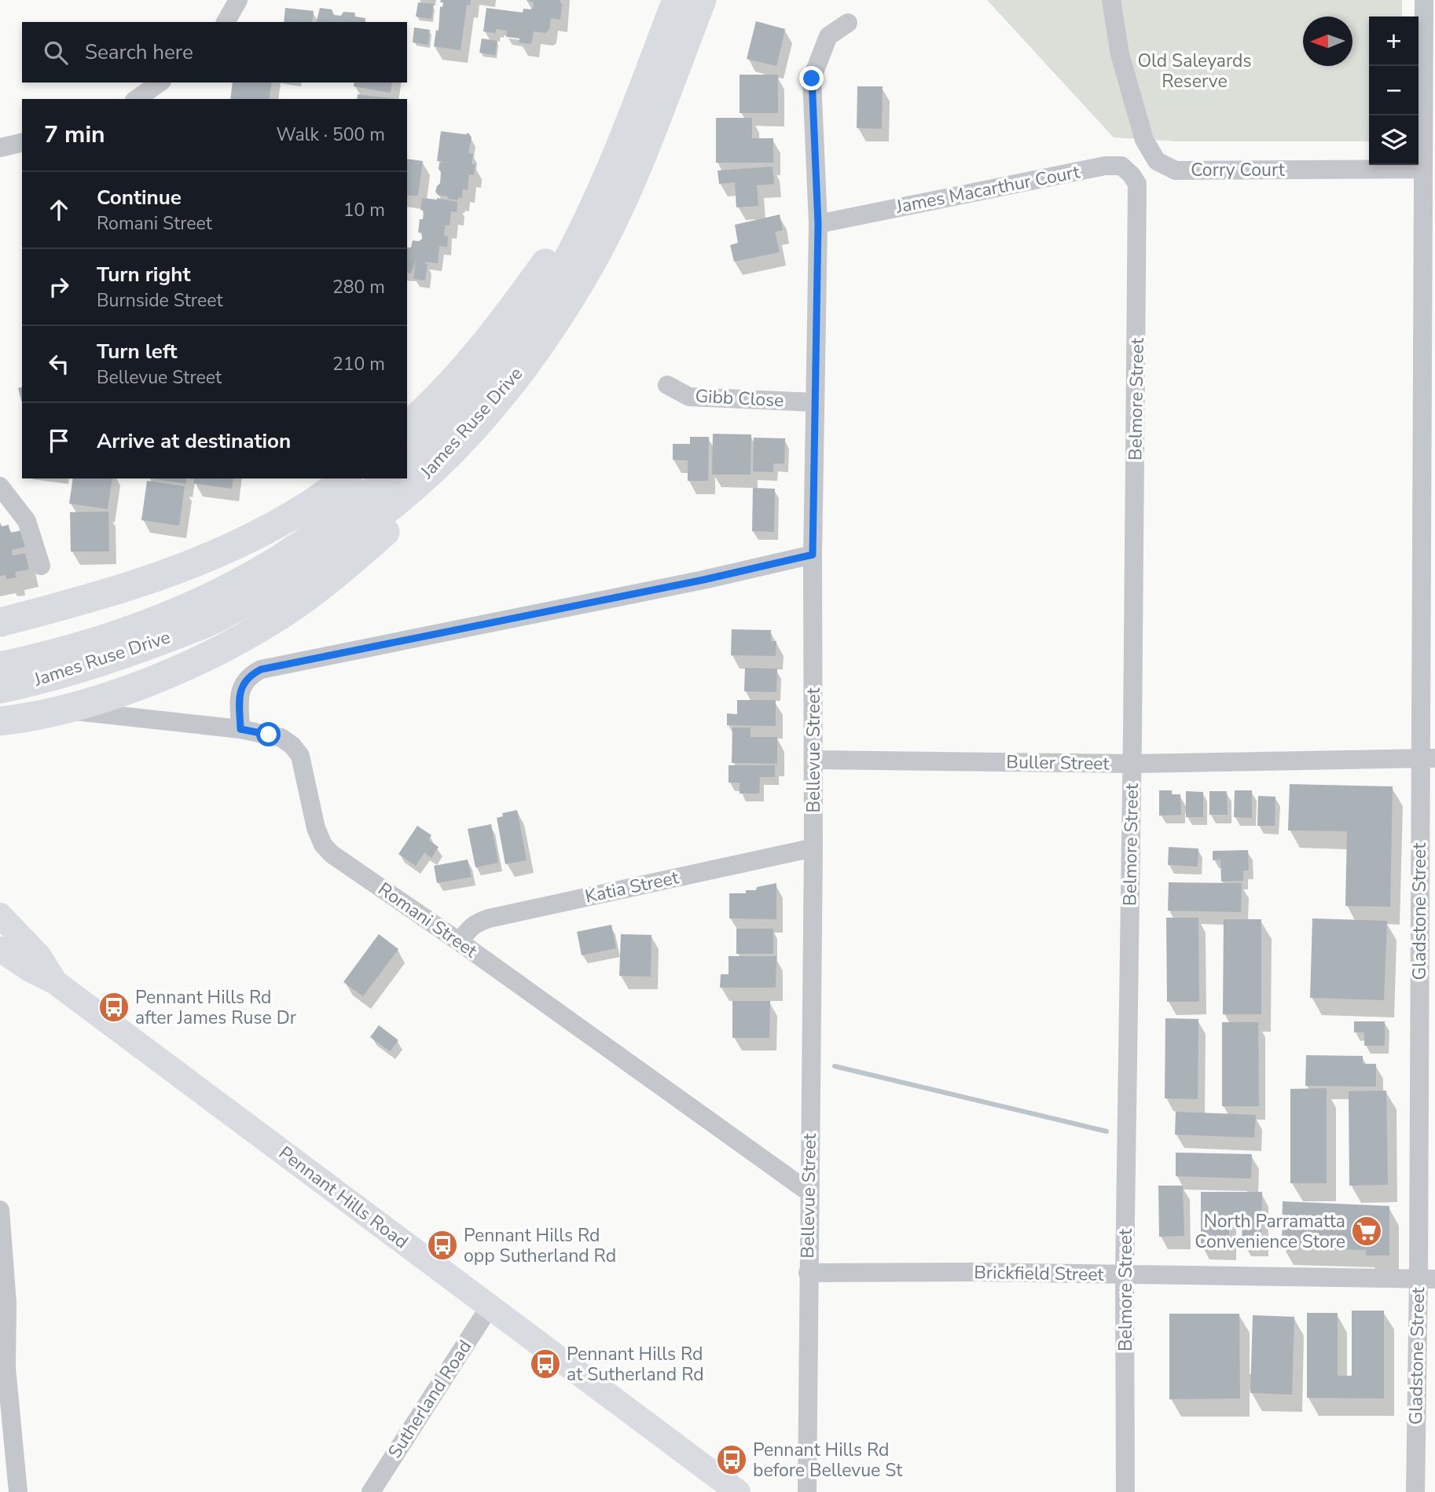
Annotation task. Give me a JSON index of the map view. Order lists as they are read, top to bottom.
{
  "streets": {
    "highway": ["James Ruse Drive"],
    "main road": ["Pennant Hills Road"],
    "street": [
      "Corry Court",
      "James Macarthur Court",
      "Gibb Close",
      "Belmore Street",
      "Bellevue Street",
      "Buller Street",
      "Katia Street",
      "Gladstone Street",
      "Romani Street",
      "Brickfield Street",
      "Sutherland Road"
    ]
  },
  "crossings": [
    ["Corry Court", "Gladstone Street"],
    ["James Macarthur Court", "Belmore Street"],
    ["James Macarthur Court", "Bellevue Street"],
    ["Gibb Close", "Bellevue Street"],
    ["Belmore Street", "Buller Street"],
    ["Belmore Street", "Brickfield Street"],
    ["Bellevue Street", "Buller Street"],
    ["Bellevue Street", "Katia Street"],
    ["Bellevue Street", "Romani Street"],
    ["Bellevue Street", "Brickfield Street"],
    ["Buller Street", "Gladstone Street"],
    ["Katia Street", "Romani Street"],
    ["Gladstone Street", "Brickfield Street"],
    ["Pennant Hills Road", "Sutherland Road"]
  ],
  "parks": ["Old Saleyards Reserve"],
  "places": {
    "bus stop": [
      "Pennant Hills Rd after James Ruse Dr",
      "Pennant Hills Rd opp Sutherland Rd",
      "Pennant Hills Rd at Sutherland Rd",
      "Pennant Hills Rd before Bellevue St"
    ],
    "supermarket": ["North Parramatta Convenience Store"]
  },
  "north": "left",
  "page": {
    "map_buttons": ["+", "−"],
    "search": "Search here",
    "heading": ["7 min", "Walk · 500 m"],
    "list": [
      ["Continue", "Romani Street", "10 m"],
      ["Turn right", "Burnside Street", "280 m"],
      ["Turn left", "Bellevue Street", "210 m"],
      "Arrive at destination"
    ]
  }
}
